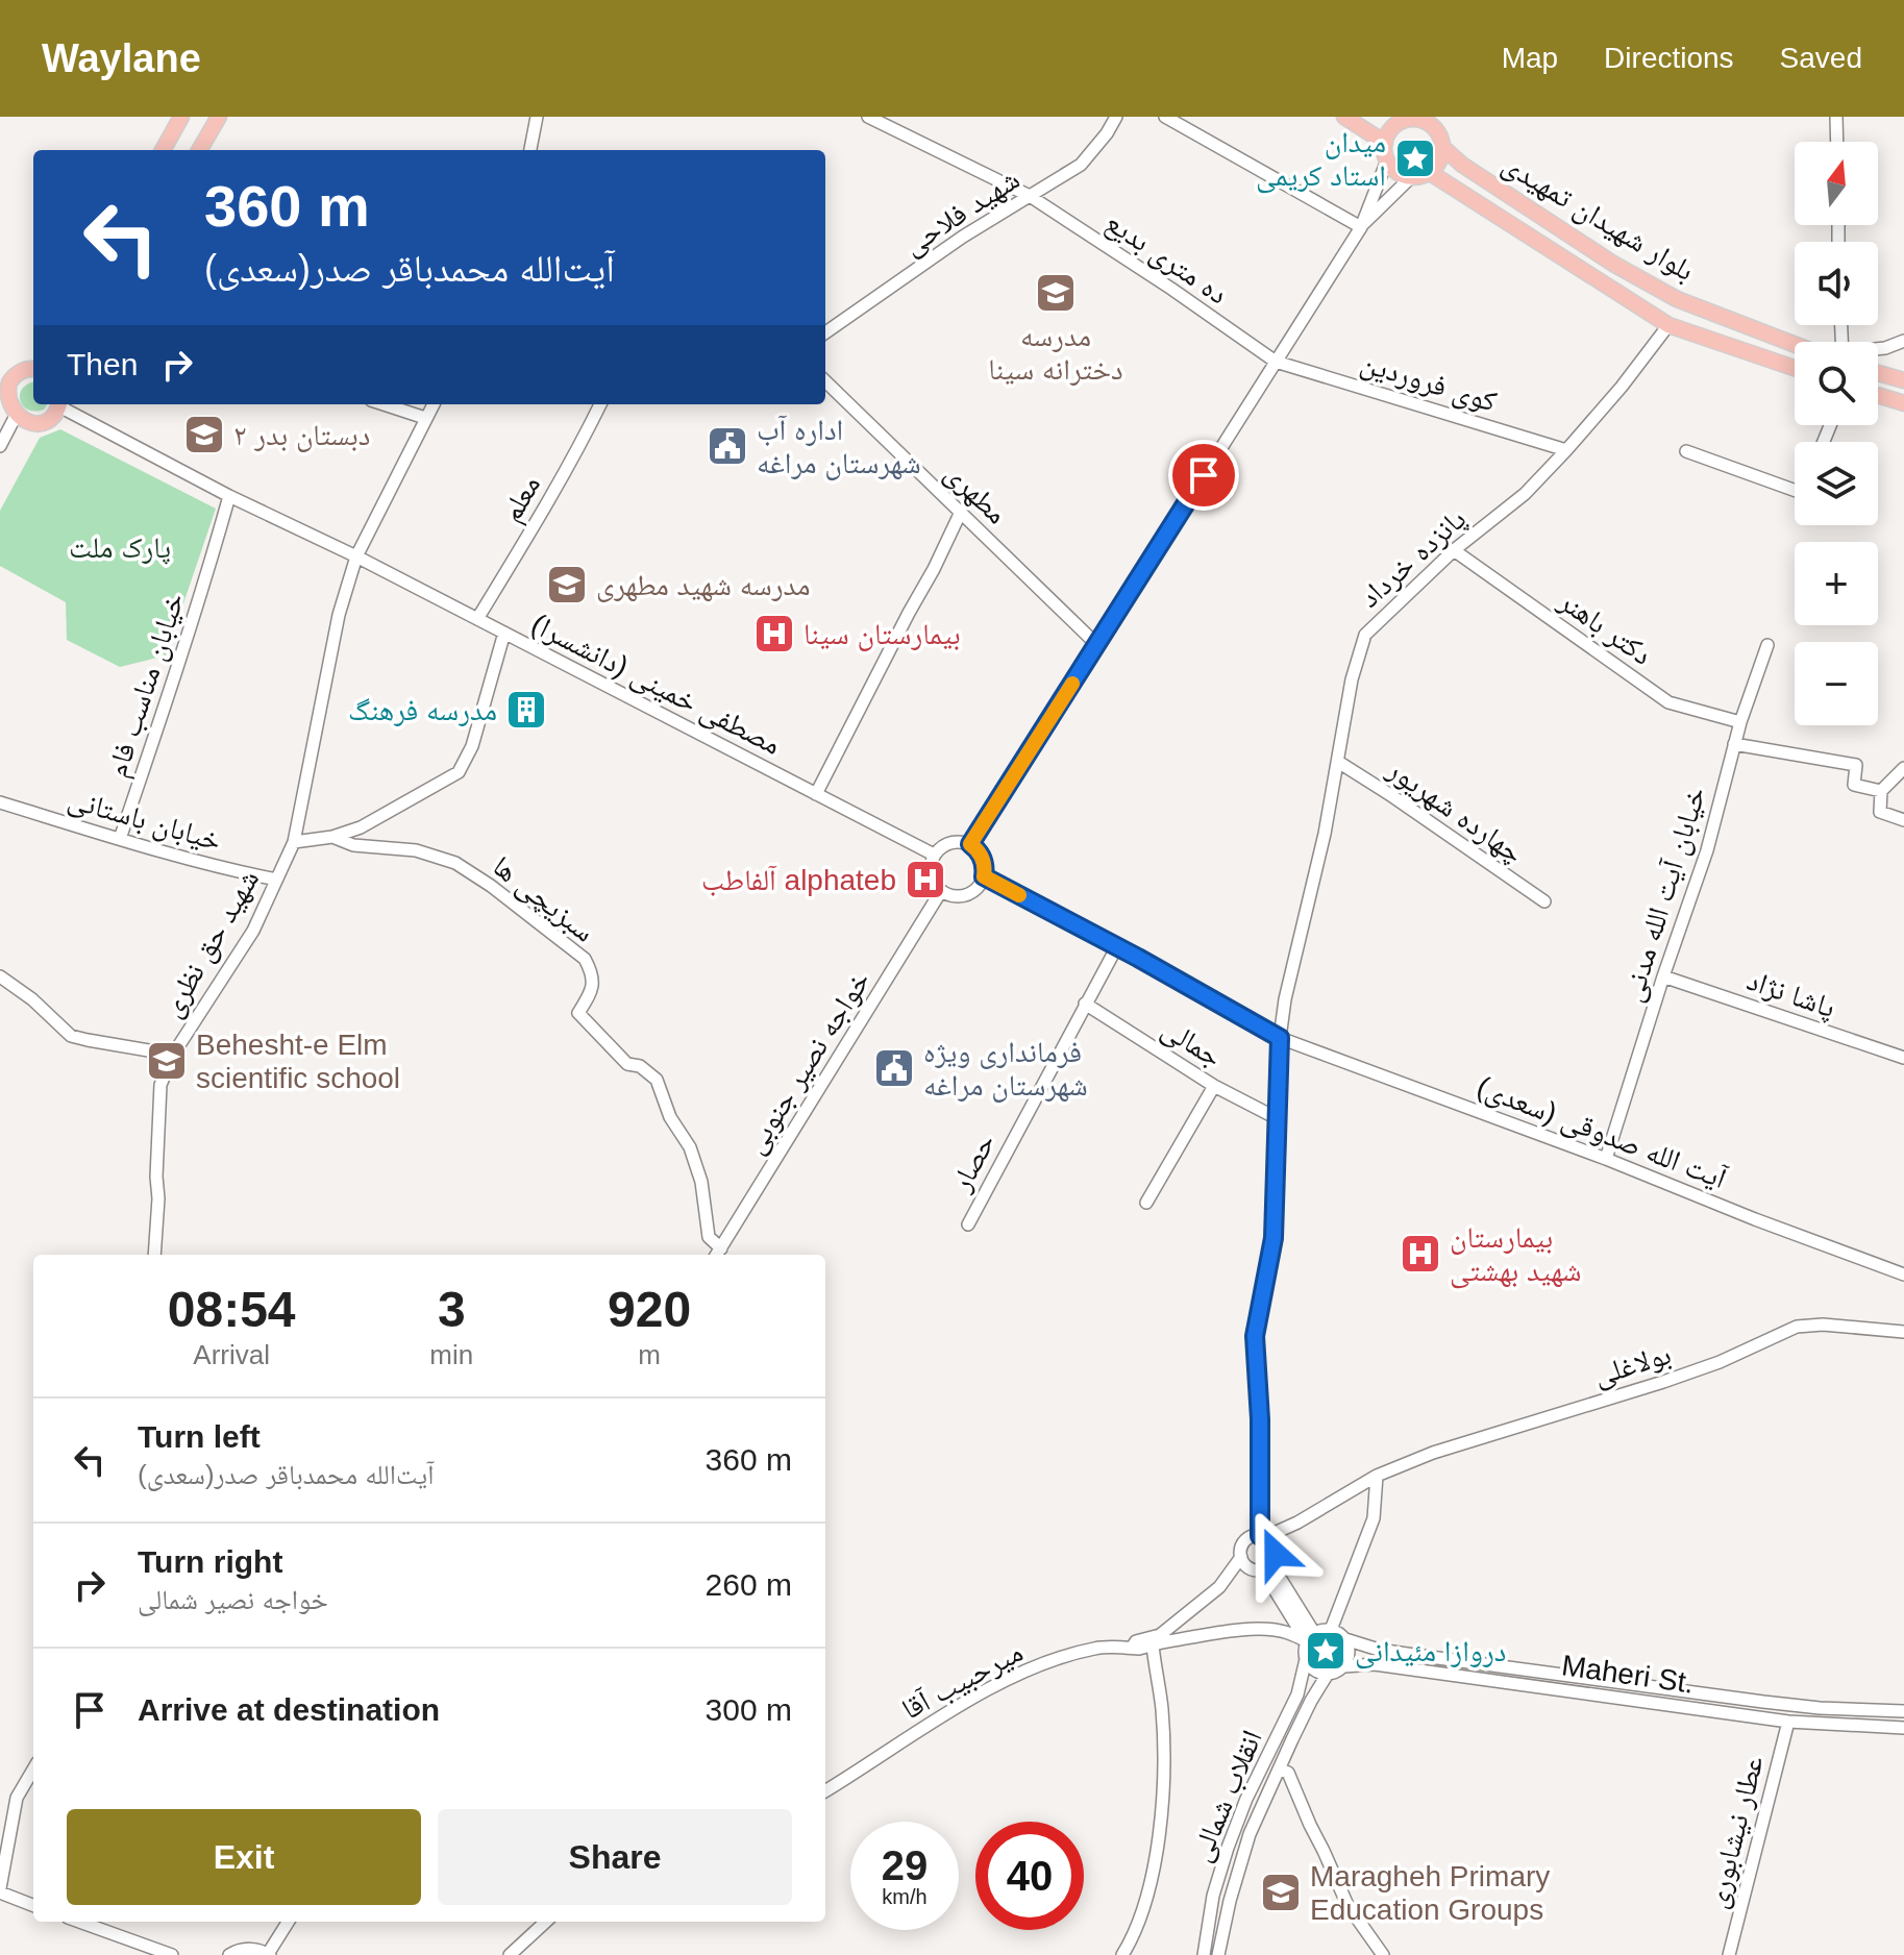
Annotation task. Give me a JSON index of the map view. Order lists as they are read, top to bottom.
{
  "streets": {
    "main road": ["بلوار شهیدان تمهیدی"],
    "street": [
      "شهید فلاحی",
      "ده متری بدیع",
      "کوی فروردین",
      "مطهری",
      "معلم",
      "پانزده خرداد",
      "دکتر باهنر",
      "مصطفی خمینی (دانشسرا)",
      "خیابان مناسب فام",
      "چهارده شهریور",
      "خیابان باستانی",
      "خیابان آیت الله مدنی",
      "سبزیچی ها",
      "شهید حق نظری",
      "پاشا نژاد",
      "جمالی",
      "خواجه نصیر جنوبی",
      "آیت الله صدوقی (سعدی)",
      "حصار",
      "بولاغلی",
      "Maheri St.",
      "میرحبیب آقا",
      "انقلاب شمالی",
      "عطار نیشابوری"
    ]
  },
  "crossings": [
    ["شهید فلاحی", "ده متری بدیع"],
    ["بلوار شهیدان تمهیدی", "پانزده خرداد"],
    ["ده متری بدیع", "کوی فروردین"],
    ["کوی فروردین", "پانزده خرداد"],
    ["معلم", "مصطفی خمینی (دانشسرا)"],
    ["پانزده خرداد", "دکتر باهنر"],
    ["پانزده خرداد", "چهارده شهریور"],
    ["پانزده خرداد", "جمالی"],
    ["پانزده خرداد", "آیت الله صدوقی (سعدی)"],
    ["پانزده خرداد", "بولاغلی"],
    ["دکتر باهنر", "خیابان آیت الله مدنی"],
    ["مصطفی خمینی (دانشسرا)", "خیابان مناسب فام"],
    ["مصطفی خمینی (دانشسرا)", "شهید حق نظری"],
    ["مصطفی خمینی (دانشسرا)", "خواجه نصیر جنوبی"],
    ["مصطفی خمینی (دانشسرا)", "آیت الله صدوقی (سعدی)"],
    ["خیابان مناسب فام", "خیابان باستانی"],
    ["خیابان باستانی", "شهید حق نظری"],
    ["خیابان آیت الله مدنی", "پاشا نژاد"],
    ["خیابان آیت الله مدنی", "آیت الله صدوقی (سعدی)"],
    ["سبزیچی ها", "خواجه نصیر جنوبی"],
    ["جمالی", "حصار"],
    ["خواجه نصیر جنوبی", "آیت الله صدوقی (سعدی)"],
    ["آیت الله صدوقی (سعدی)", "حصار"],
    ["Maheri St.", "میرحبیب آقا"],
    ["Maheri St.", "انقلاب شمالی"],
    ["Maheri St.", "عطار نیشابوری"],
    ["میرحبیب آقا", "انقلاب شمالی"]
  ],
  "parks": ["پارک ملت"],
  "places": {
    "place": ["میدان استاد کریمی", "دروازا مئیدانی"],
    "school or university": [
      "مدرسه دخترانه سینا",
      "دبستان بدر ۲",
      "مدرسه شهید مطهری",
      "Behesht-e Elm scientific school",
      "Maragheh Primary Education Groups"
    ],
    "public building": ["اداره آب شهرستان مراغه", "فرمانداری ویژه شهرستان مراغه"],
    "hospital": ["بیمارستان سینا", "آلفاطب alphateb", "بیمارستان شهید بهشتی"],
    "building": ["مدرسه فرهنگ"]
  },
  "north": "top",
  "page": {
    "header": "Waylane",
    "nav": ["Map", "Directions", "Saved"],
    "map_buttons": ["+", "−"],
    "turn": ["360 m", "آیت‌الله محمدباقر صدر(سعدی)"],
    "then": "Then",
    "eta": [
      "08:54",
      "Arrival",
      "3",
      "min",
      "920",
      "m"
    ],
    "list": [
      {
        "name": "Turn left",
        "note": "آیت‌الله محمدباقر صدر(سعدی)",
        "value": "360 m"
      },
      {
        "name": "Turn right",
        "note": "خواجه نصیر شمالی",
        "value": "260 m"
      },
      {
        "name": "Arrive at destination",
        "value": "300 m"
      }
    ],
    "buttons": ["Exit", "Share"],
    "speed": "29 km/h",
    "limit": "40"
  }
}
